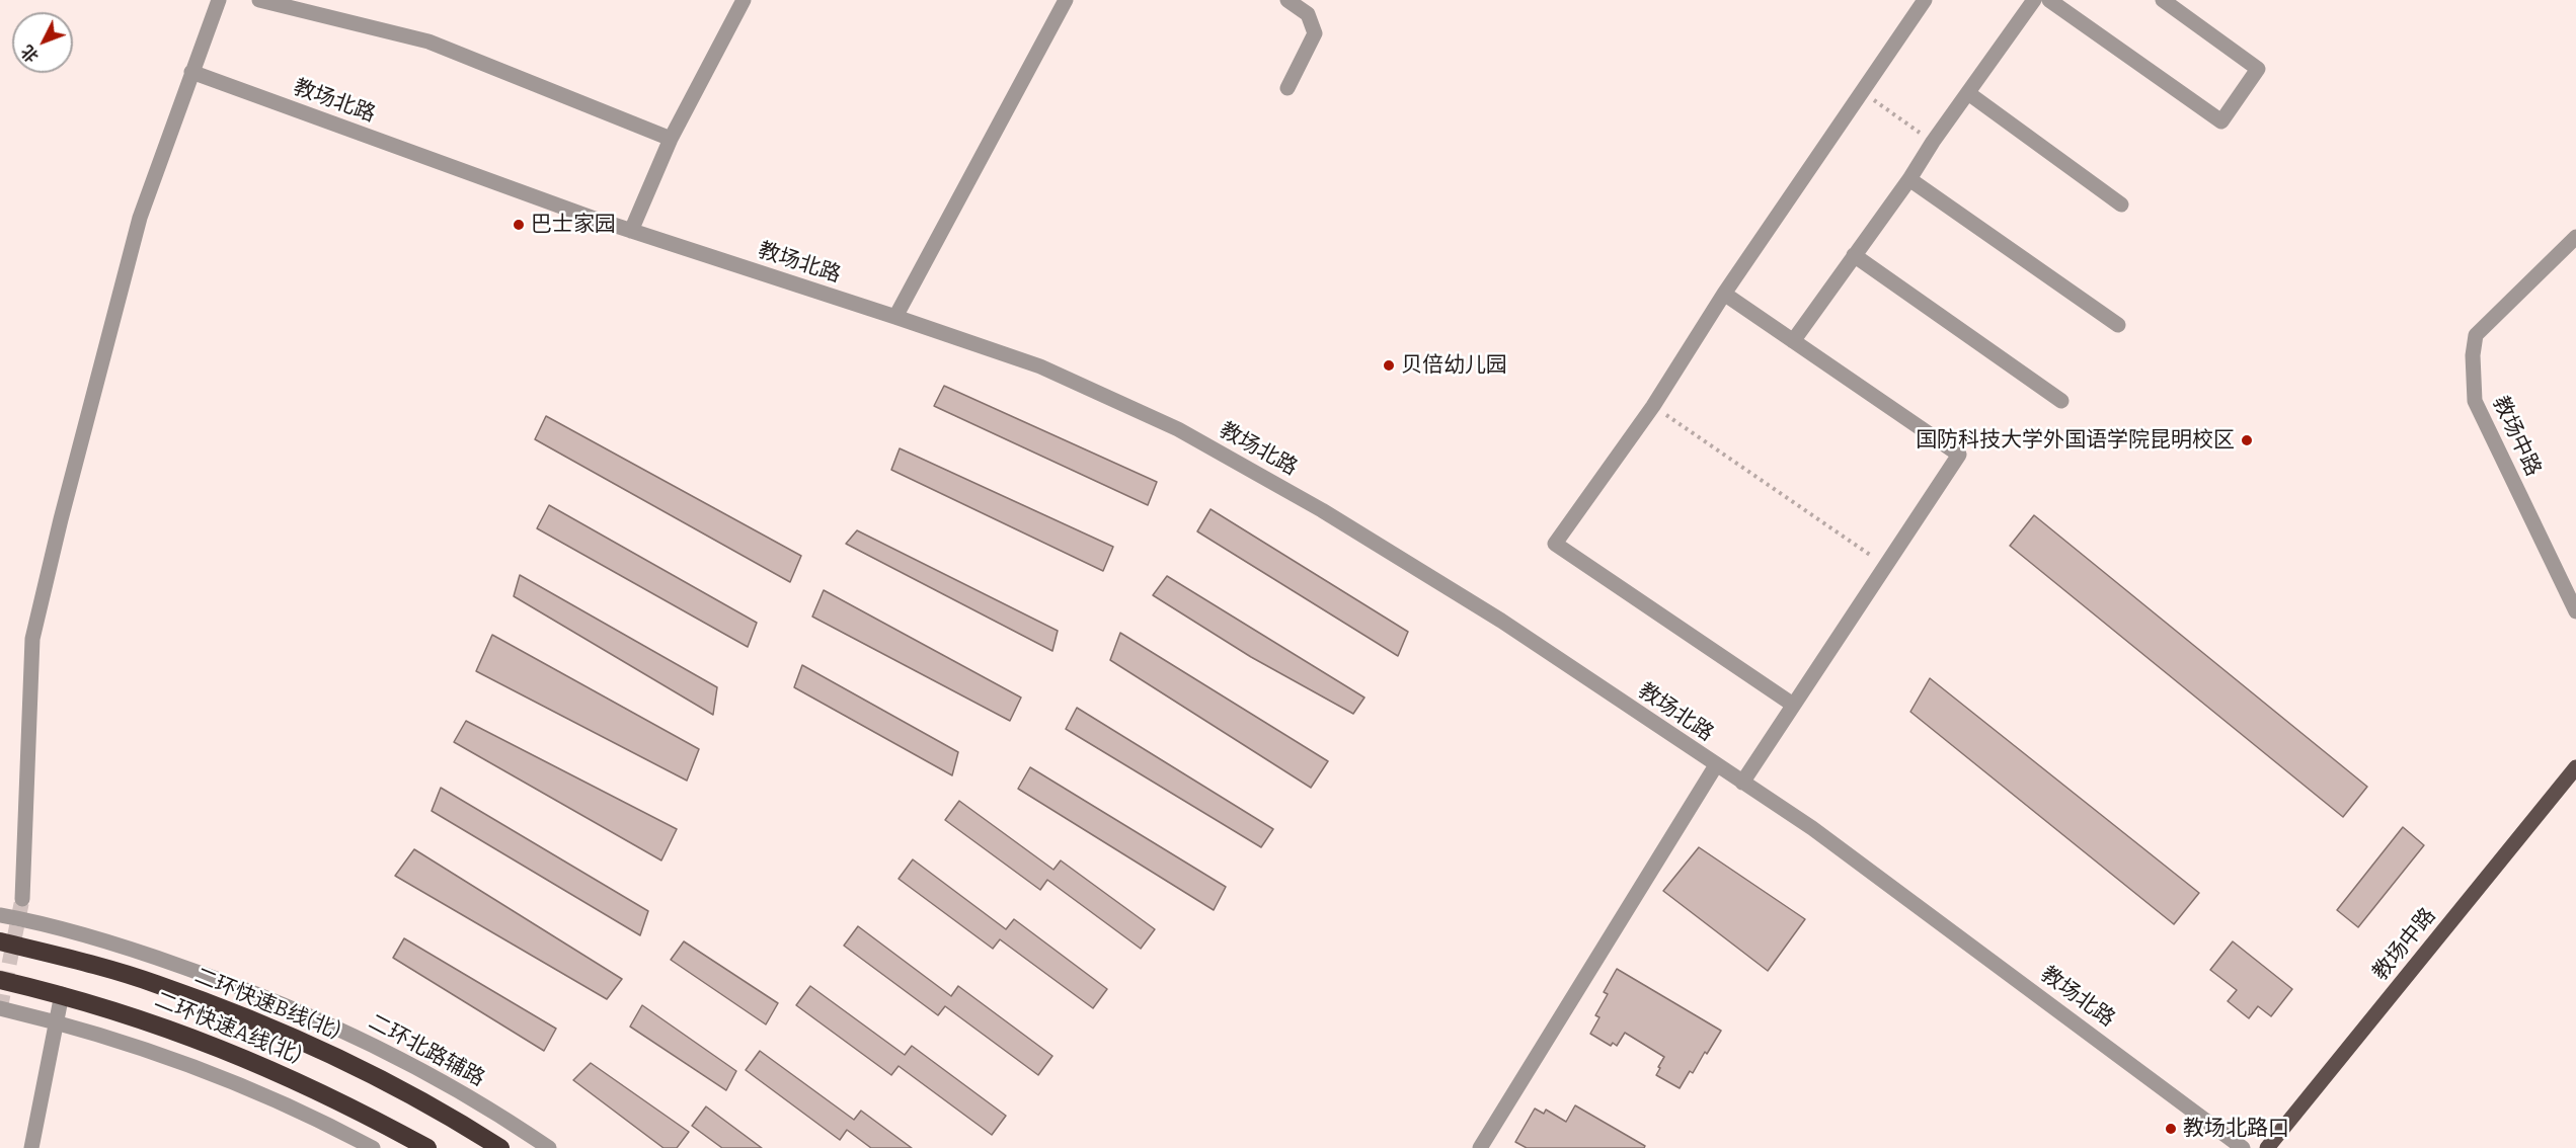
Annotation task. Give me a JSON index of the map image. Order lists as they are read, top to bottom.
{
  "streets": {
    "highway": ["二环快速B线(北)", "二环快速A线(北)"],
    "main road": ["教场中路"],
    "street": ["教场北路", "二环北路辅路"]
  },
  "places": [
    "巴士家园",
    "贝倍幼儿园",
    "国防科技大学外国语学院昆明校区",
    "教场北路口"
  ],
  "north": "bottom left"
}
